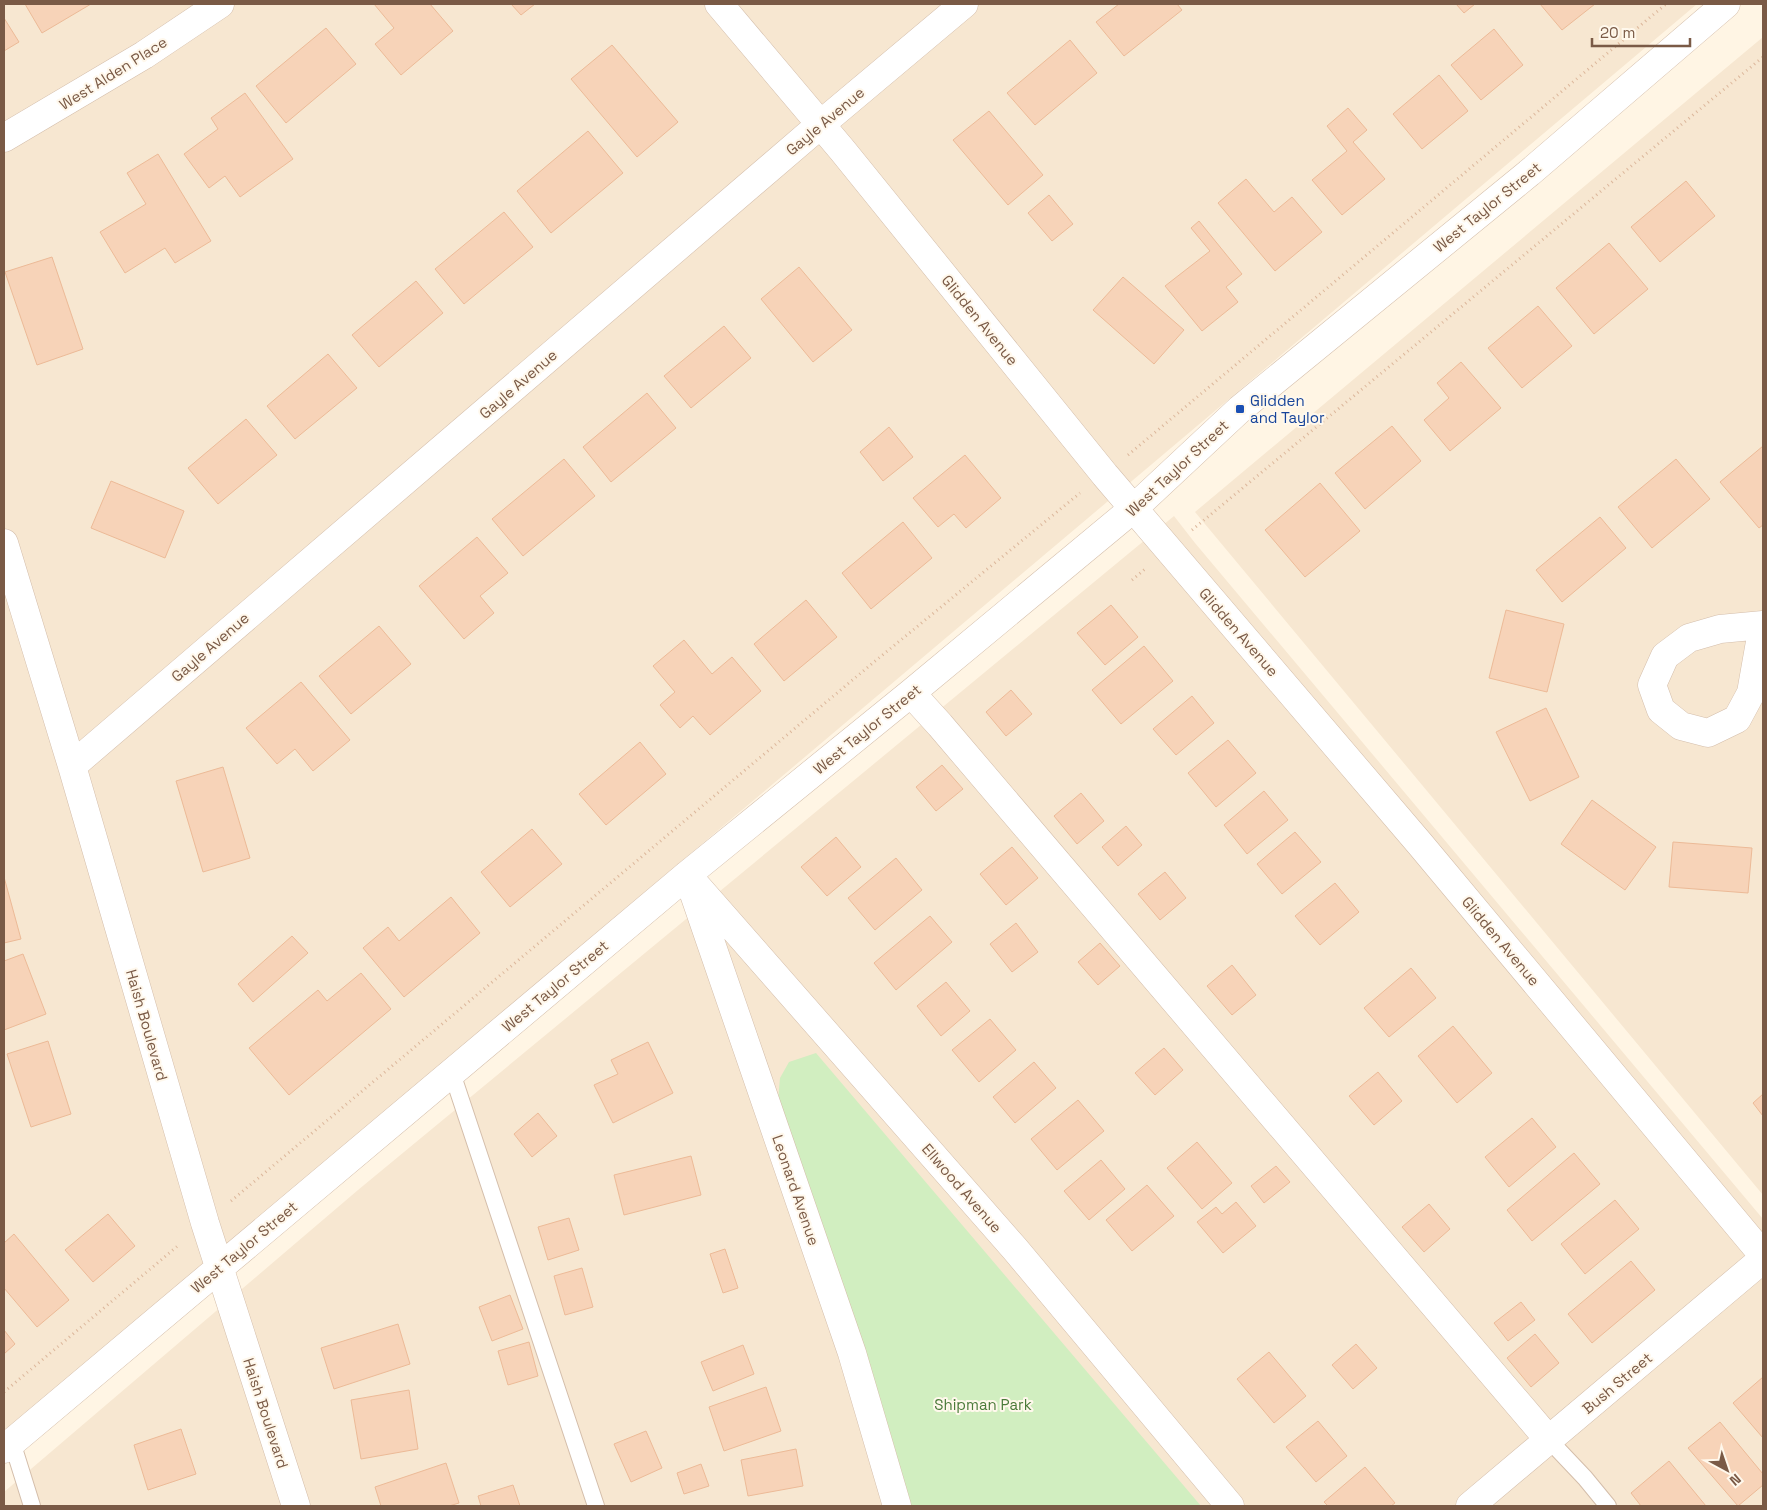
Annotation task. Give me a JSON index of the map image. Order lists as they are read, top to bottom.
{
  "streets": {
    "street": [
      "West Alden Place",
      "Gayle Avenue",
      "West Taylor Street",
      "Glidden Avenue",
      "Haish Boulevard",
      "Ellwood Avenue",
      "Leonard Avenue",
      "Bush Street"
    ]
  },
  "crossings": [
    ["Gayle Avenue", "Glidden Avenue"],
    ["Gayle Avenue", "Haish Boulevard"],
    ["West Taylor Street", "Glidden Avenue"],
    ["West Taylor Street", "Haish Boulevard"],
    ["West Taylor Street", "Ellwood Avenue"],
    ["West Taylor Street", "Leonard Avenue"],
    ["Glidden Avenue", "Bush Street"],
    ["Ellwood Avenue", "Leonard Avenue"]
  ],
  "parks": ["Shipman Park"],
  "places": {
    "transit": ["Glidden and Taylor"]
  },
  "scale_bar": "20 m",
  "north": "bottom right"
}
